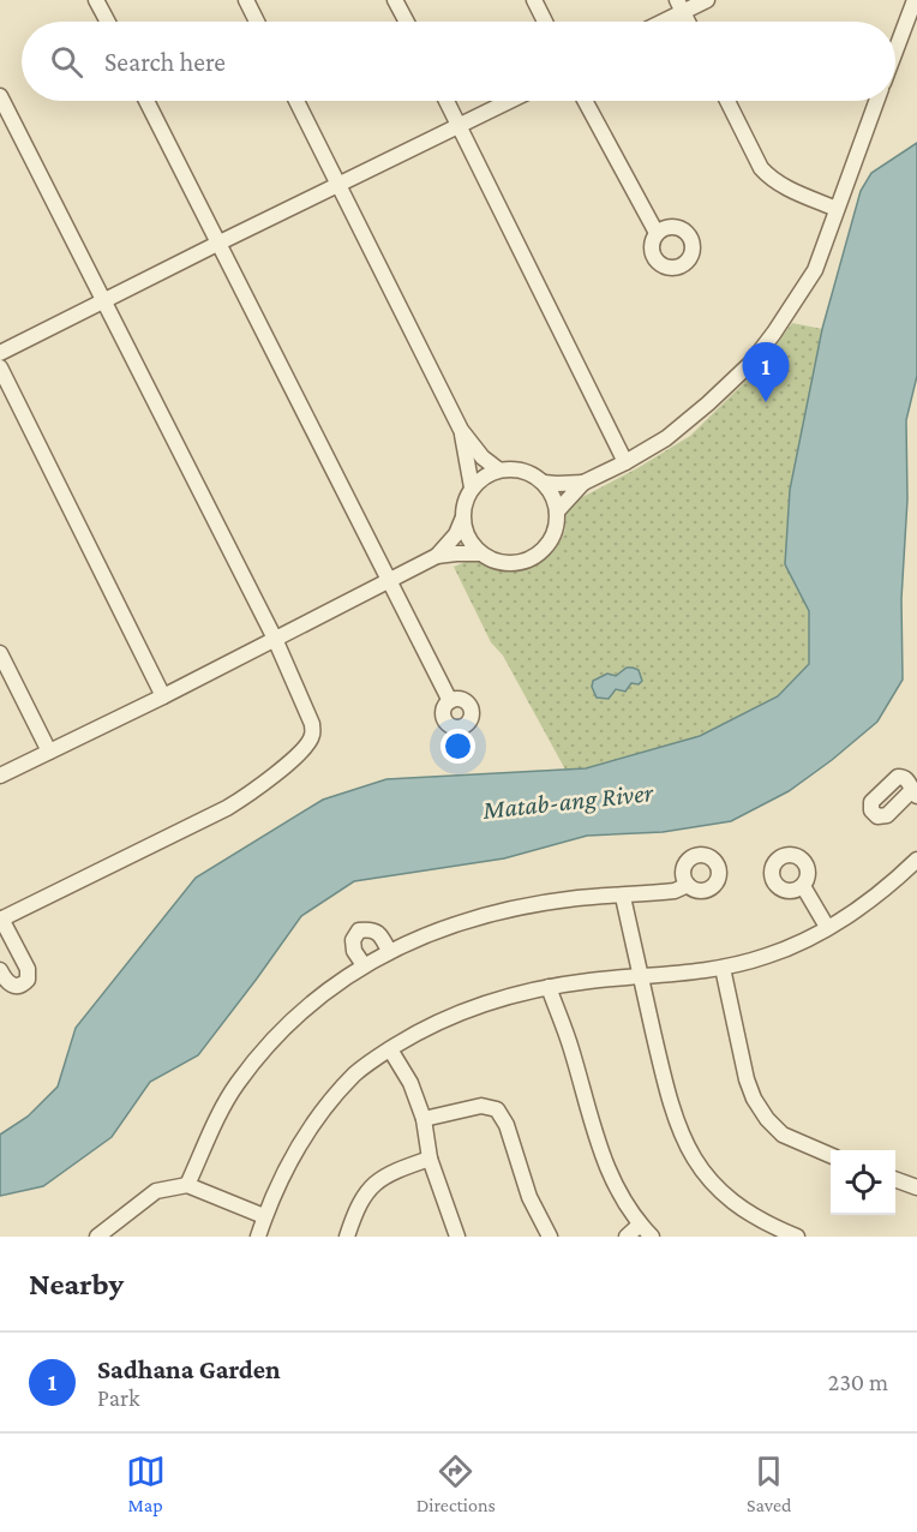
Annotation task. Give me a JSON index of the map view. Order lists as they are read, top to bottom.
{
  "water": ["Matab-ang River"],
  "page": {
    "search": "Search here",
    "pins": "1",
    "heading": "Nearby",
    "list": [
      {
        "mark": "1",
        "name": "Sadhana Garden",
        "note": "Park",
        "value": "230 m"
      }
    ],
    "nav": ["Map", "Directions", "Saved"]
  }
}
